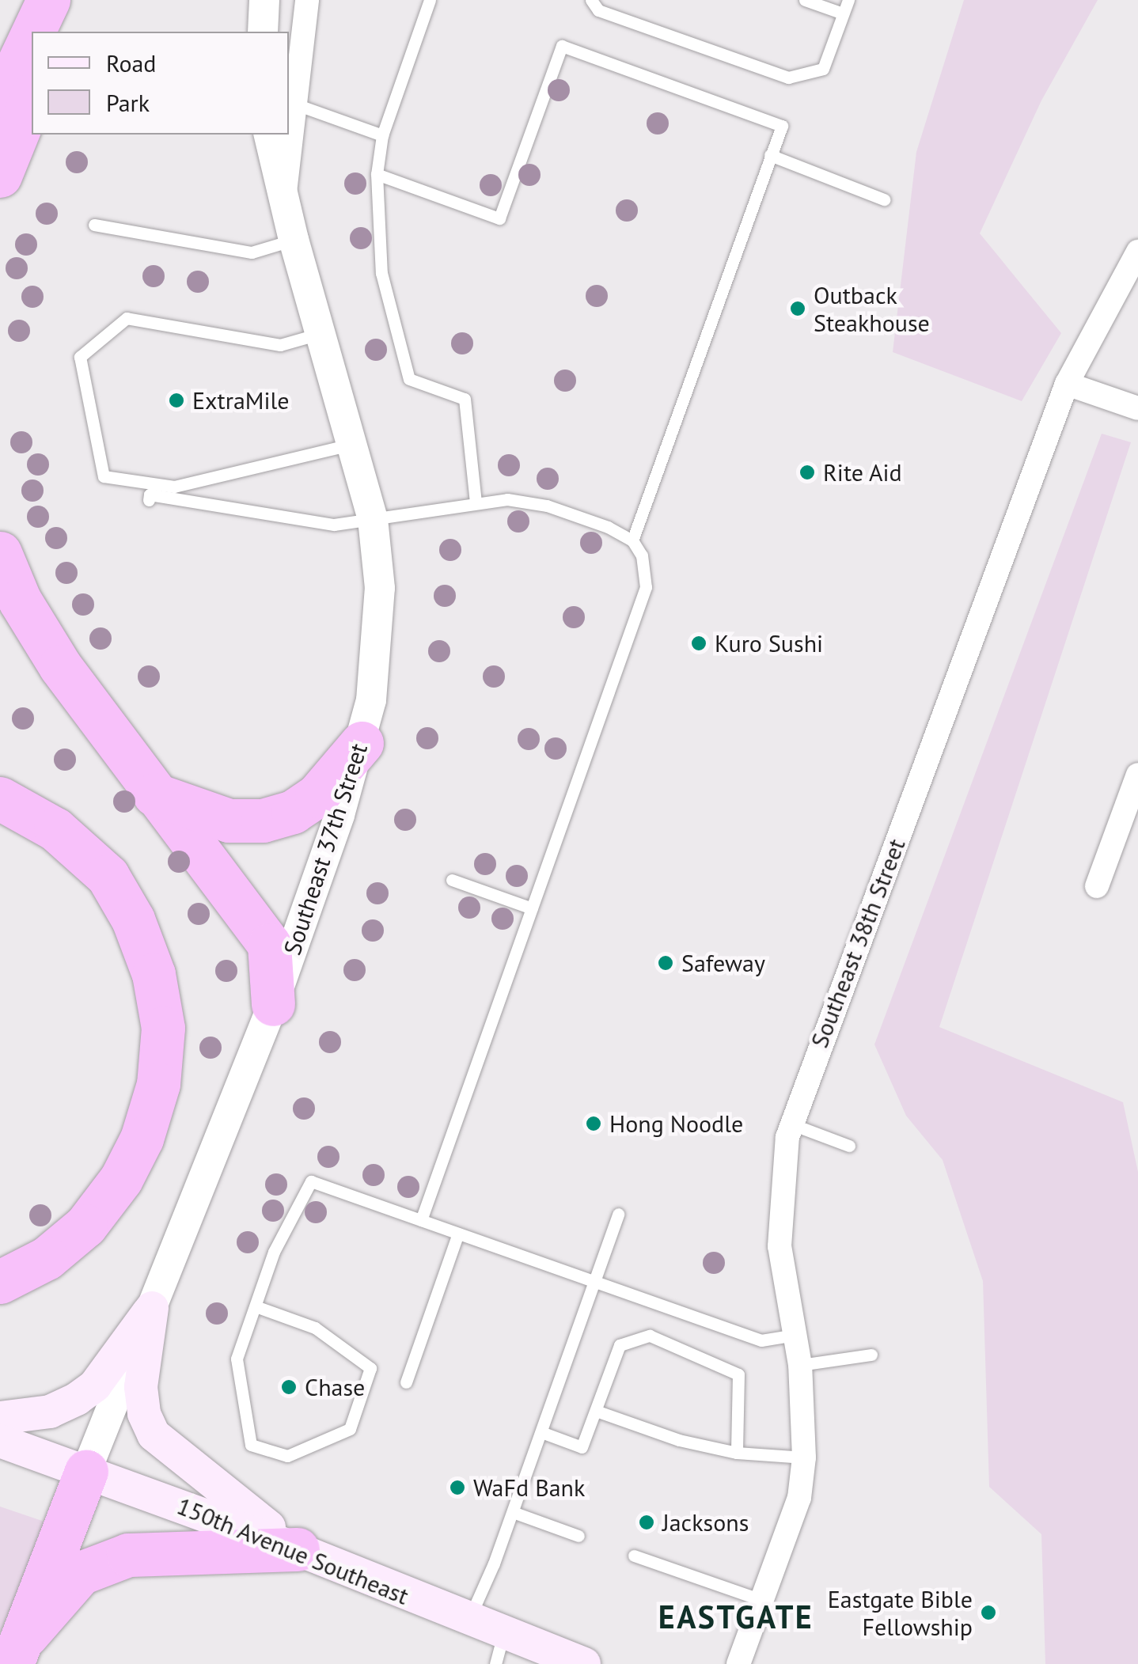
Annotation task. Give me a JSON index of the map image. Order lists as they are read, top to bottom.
{
  "streets": {
    "main road": ["150th Avenue Southeast"],
    "street": ["Southeast 37th Street", "Southeast 38th Street"]
  },
  "crossings": [
    ["Southeast 37th Street", "150th Avenue Southeast"]
  ],
  "districts": ["EASTGATE"],
  "places": [
    "Outback Steakhouse",
    "ExtraMile",
    "Rite Aid",
    "Kuro Sushi",
    "Safeway",
    "Hong Noodle",
    "Chase",
    "WaFd Bank",
    "Jacksons",
    "Eastgate Bible Fellowship"
  ],
  "legend": ["Road", "Park"]
}
